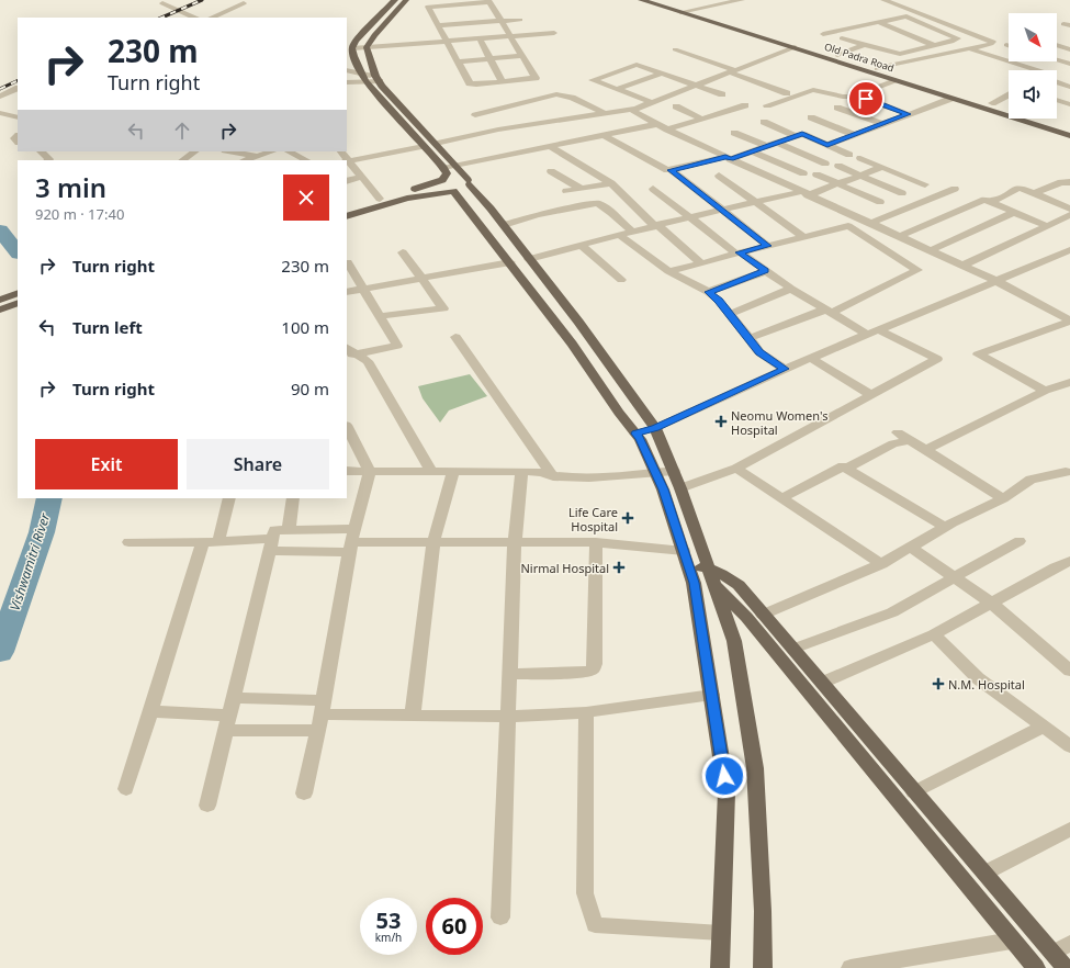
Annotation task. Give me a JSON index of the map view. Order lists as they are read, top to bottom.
{
  "streets": {
    "main road": ["Old Padra Road"]
  },
  "water": ["Vishwamitri River"],
  "places": {
    "health": [
      "Neomu Women's Hospital",
      "Life Care Hospital",
      "Nirmal Hospital",
      "N.M. Hospital"
    ]
  },
  "north": "bottom right",
  "page": {
    "turn": ["230 m", "Turn right"],
    "heading": ["3 min", "920 m · 17:40"],
    "list": [
      {
        "name": "Turn right",
        "value": "230 m"
      },
      {
        "name": "Turn left",
        "value": "100 m"
      },
      {
        "name": "Turn right",
        "value": "90 m"
      }
    ],
    "buttons": ["Exit", "Share"],
    "speed": "53 km/h",
    "limit": "60"
  }
}
